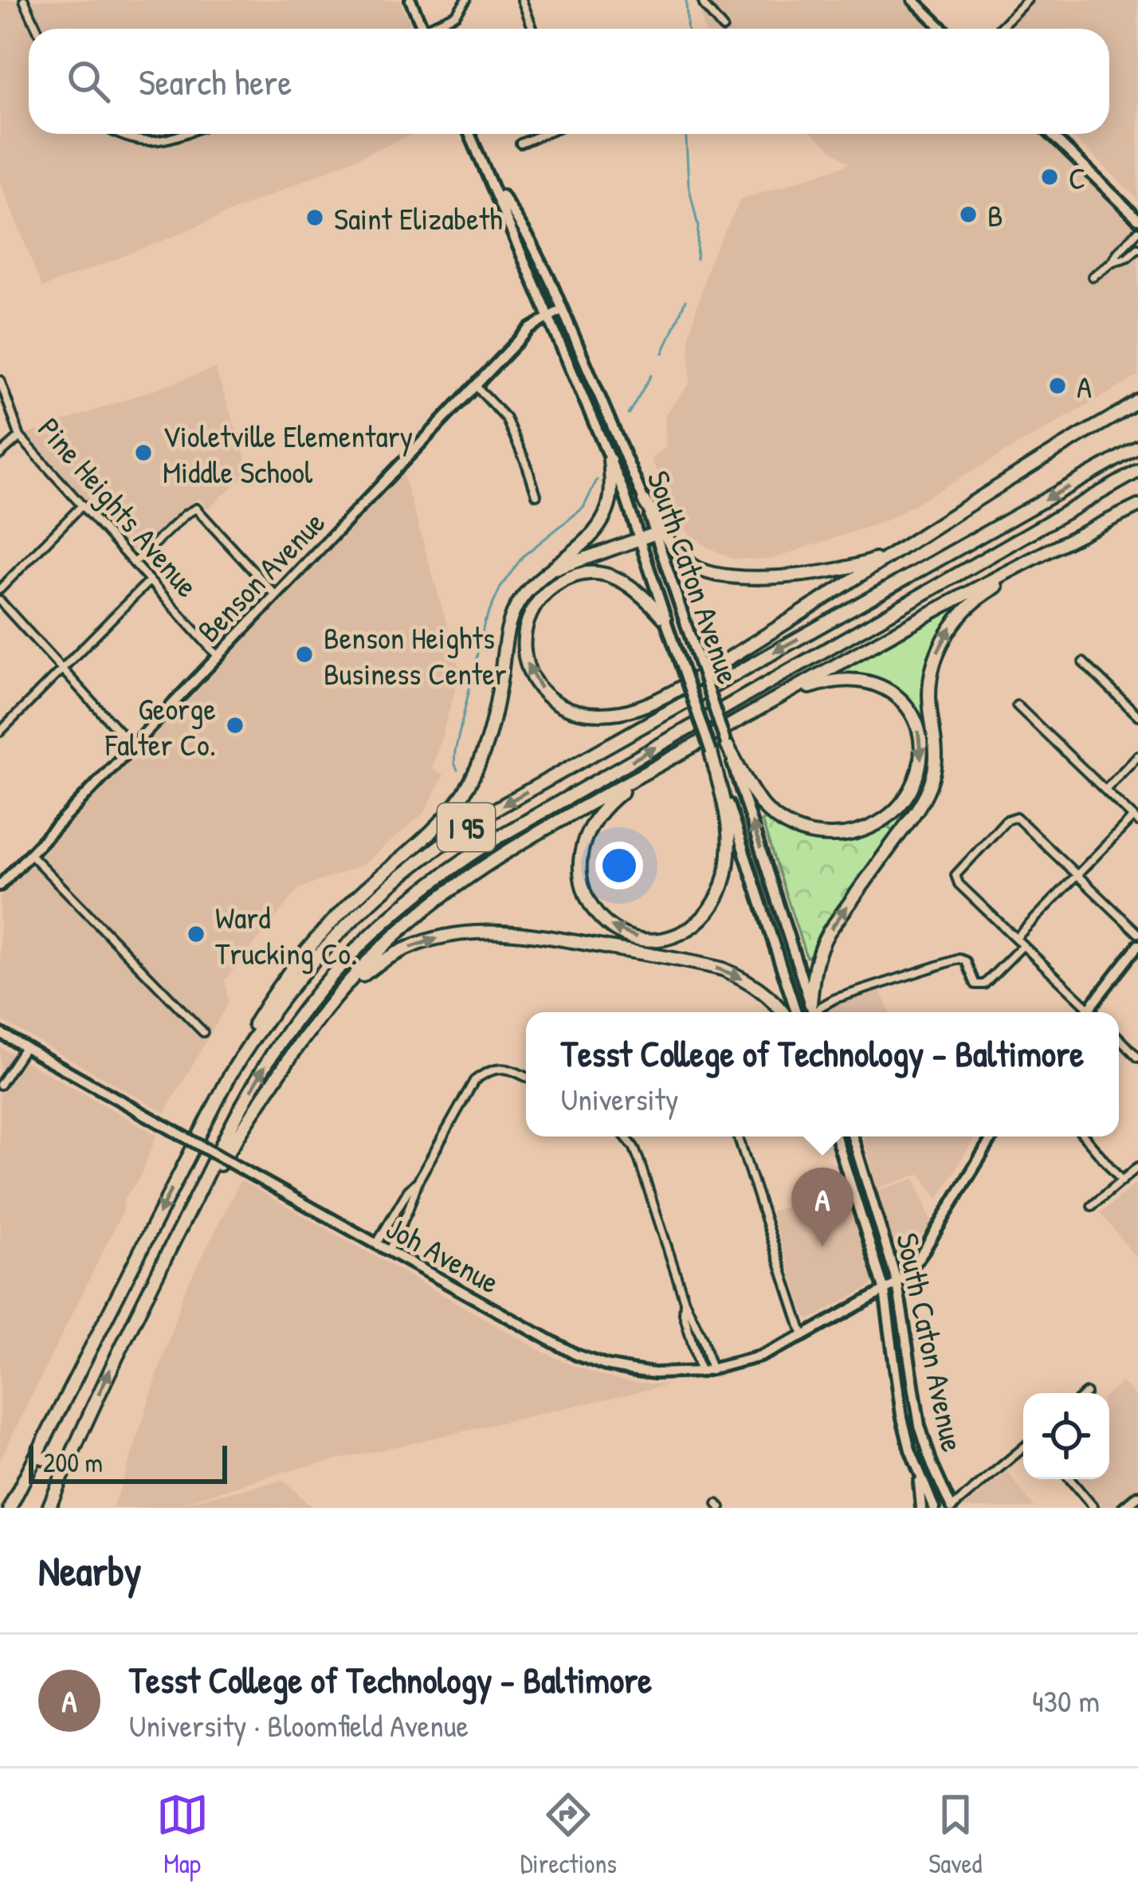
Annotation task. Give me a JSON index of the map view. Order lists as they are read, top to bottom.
{
  "streets": {
    "highway": ["I 95"],
    "main road": ["Benson Avenue", "South Caton Avenue", "Joh Avenue"],
    "street": ["Pine Heights Avenue"]
  },
  "crossings": [
    ["Pine Heights Avenue", "Benson Avenue"],
    ["Benson Avenue", "South Caton Avenue"],
    ["South Caton Avenue", "Joh Avenue"]
  ],
  "places": [
    "C",
    "B",
    "Saint Elizabeth",
    "A",
    "Violetville Elementary Middle School",
    "Benson Heights Business Center",
    "George Falter Co.",
    "Ward Trucking Co."
  ],
  "scale_bar": "200 m",
  "page": {
    "search": "Search here",
    "popup": ["Tesst College of Technology - Baltimore", "University"],
    "pins": "A",
    "scale": "200 m",
    "heading": "Nearby",
    "list": [
      {
        "mark": "A",
        "name": "Tesst College of Technology - Baltimore",
        "note": "University · Bloomfield Avenue",
        "value": "430 m"
      }
    ],
    "nav": ["Map", "Directions", "Saved"]
  }
}
